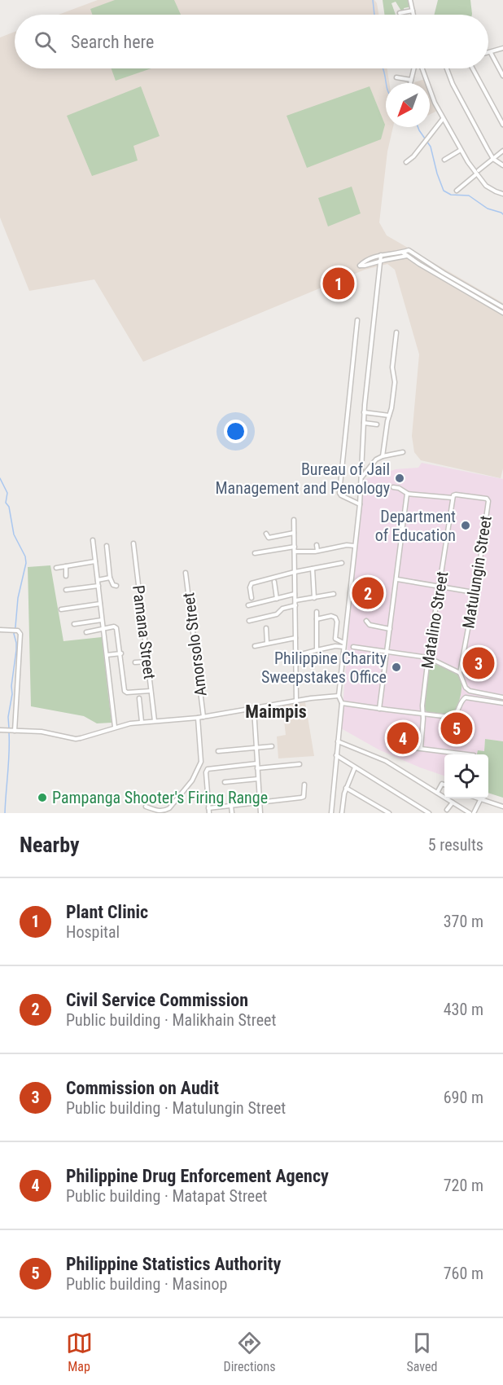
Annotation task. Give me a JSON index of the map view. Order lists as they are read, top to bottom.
{
  "streets": {
    "street": [
      "Matulungin Street",
      "Matalino Street",
      "Pamana Street",
      "Amorsolo Street"
    ]
  },
  "crossings": [
    ["Matulungin Street", "Matalino Street"]
  ],
  "districts": ["Maimpis"],
  "places": [
    "Bureau of Jail Management and Penology",
    "Department of Education",
    "Philippine Charity Sweepstakes Office",
    "Pampanga Shooter's Firing Range"
  ],
  "north": "bottom left",
  "page": {
    "search": "Search here",
    "pins": [
      "1",
      "2",
      "3",
      "5",
      "4"
    ],
    "heading": ["Nearby", "5 results"],
    "list": [
      {
        "mark": "1",
        "name": "Plant Clinic",
        "note": "Hospital",
        "value": "370 m"
      },
      {
        "mark": "2",
        "name": "Civil Service Commission",
        "note": "Public building · Malikhain Street",
        "value": "430 m"
      },
      {
        "mark": "3",
        "name": "Commission on Audit",
        "note": "Public building · Matulungin Street",
        "value": "690 m"
      },
      {
        "mark": "4",
        "name": "Philippine Drug Enforcement Agency",
        "note": "Public building · Matapat Street",
        "value": "720 m"
      },
      {
        "mark": "5",
        "name": "Philippine Statistics Authority",
        "note": "Public building · Masinop",
        "value": "760 m"
      }
    ],
    "nav": ["Map", "Directions", "Saved"]
  }
}
